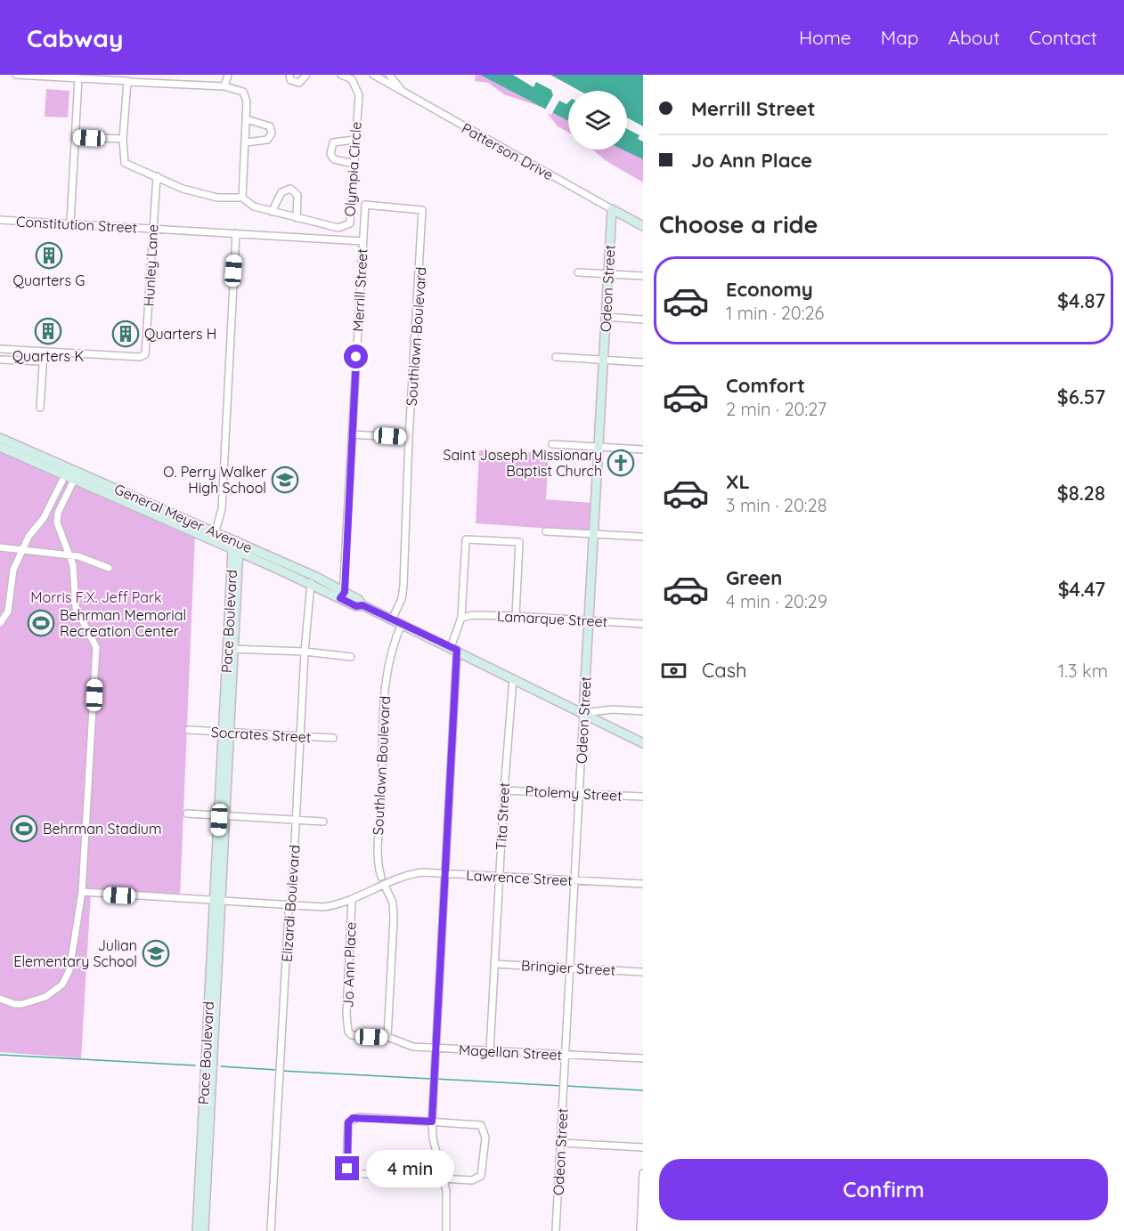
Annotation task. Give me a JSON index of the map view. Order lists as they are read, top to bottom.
{
  "streets": {
    "street": [
      "Patterson Drive",
      "Olympia Circle",
      "Constitution Street",
      "Hunley Lane",
      "Odeon Street",
      "Merrill Street",
      "Southlawn Boulevard",
      "General Meyer Avenue",
      "Lamarque Street",
      "Pace Boulevard",
      "Socrates Street",
      "Ptolemy Street",
      "Tita Street",
      "Lawrence Street",
      "Elizardi Boulevard",
      "Jo Ann Place",
      "Bringier Street",
      "Magellan Street"
    ]
  },
  "crossings": [
    ["Patterson Drive", "Odeon Street"],
    ["Constitution Street", "Hunley Lane"],
    ["Constitution Street", "Merrill Street"],
    ["Odeon Street", "General Meyer Avenue"],
    ["Odeon Street", "Lamarque Street"],
    ["Odeon Street", "Ptolemy Street"],
    ["Odeon Street", "Lawrence Street"],
    ["Odeon Street", "Bringier Street"],
    ["Odeon Street", "Magellan Street"],
    ["Merrill Street", "Southlawn Boulevard"],
    ["Merrill Street", "General Meyer Avenue"],
    ["Southlawn Boulevard", "General Meyer Avenue"],
    ["General Meyer Avenue", "Pace Boulevard"],
    ["General Meyer Avenue", "Tita Street"],
    ["General Meyer Avenue", "Elizardi Boulevard"],
    ["Pace Boulevard", "Socrates Street"],
    ["Pace Boulevard", "Lawrence Street"],
    ["Socrates Street", "Elizardi Boulevard"],
    ["Ptolemy Street", "Tita Street"],
    ["Tita Street", "Lawrence Street"],
    ["Tita Street", "Bringier Street"],
    ["Tita Street", "Magellan Street"],
    ["Lawrence Street", "Elizardi Boulevard"],
    ["Lawrence Street", "Jo Ann Place"],
    ["Jo Ann Place", "Magellan Street"]
  ],
  "parks": ["Morris F.X. Jeff Park"],
  "places": {
    "building": ["Quarters G", "Quarters K", "Quarters H"],
    "church": ["Saint Joseph Missionary Baptist Church"],
    "school or university": ["O. Perry Walker High School", "Julian Elementary School"],
    "sports": ["Behrman Memorial Recreation Center", "Behrman Stadium"]
  },
  "page": {
    "header": "Cabway",
    "nav": [
      "Home",
      "Map",
      "About",
      "Contact"
    ],
    "banner": ["Merrill Street", "Jo Ann Place"],
    "heading": "Choose a ride",
    "list": [
      {
        "name": "Economy",
        "note": "1 min · 20:26",
        "value": "$4.87"
      },
      {
        "name": "Comfort",
        "note": "2 min · 20:27",
        "value": "$6.57"
      },
      {
        "name": "XL",
        "note": "3 min · 20:28",
        "value": "$8.28"
      },
      {
        "name": "Green",
        "note": "4 min · 20:29",
        "value": "$4.47"
      }
    ],
    "pay": ["Cash", "1.3 km"],
    "buttons": "Confirm",
    "bubble": "4 min"
  }
}
